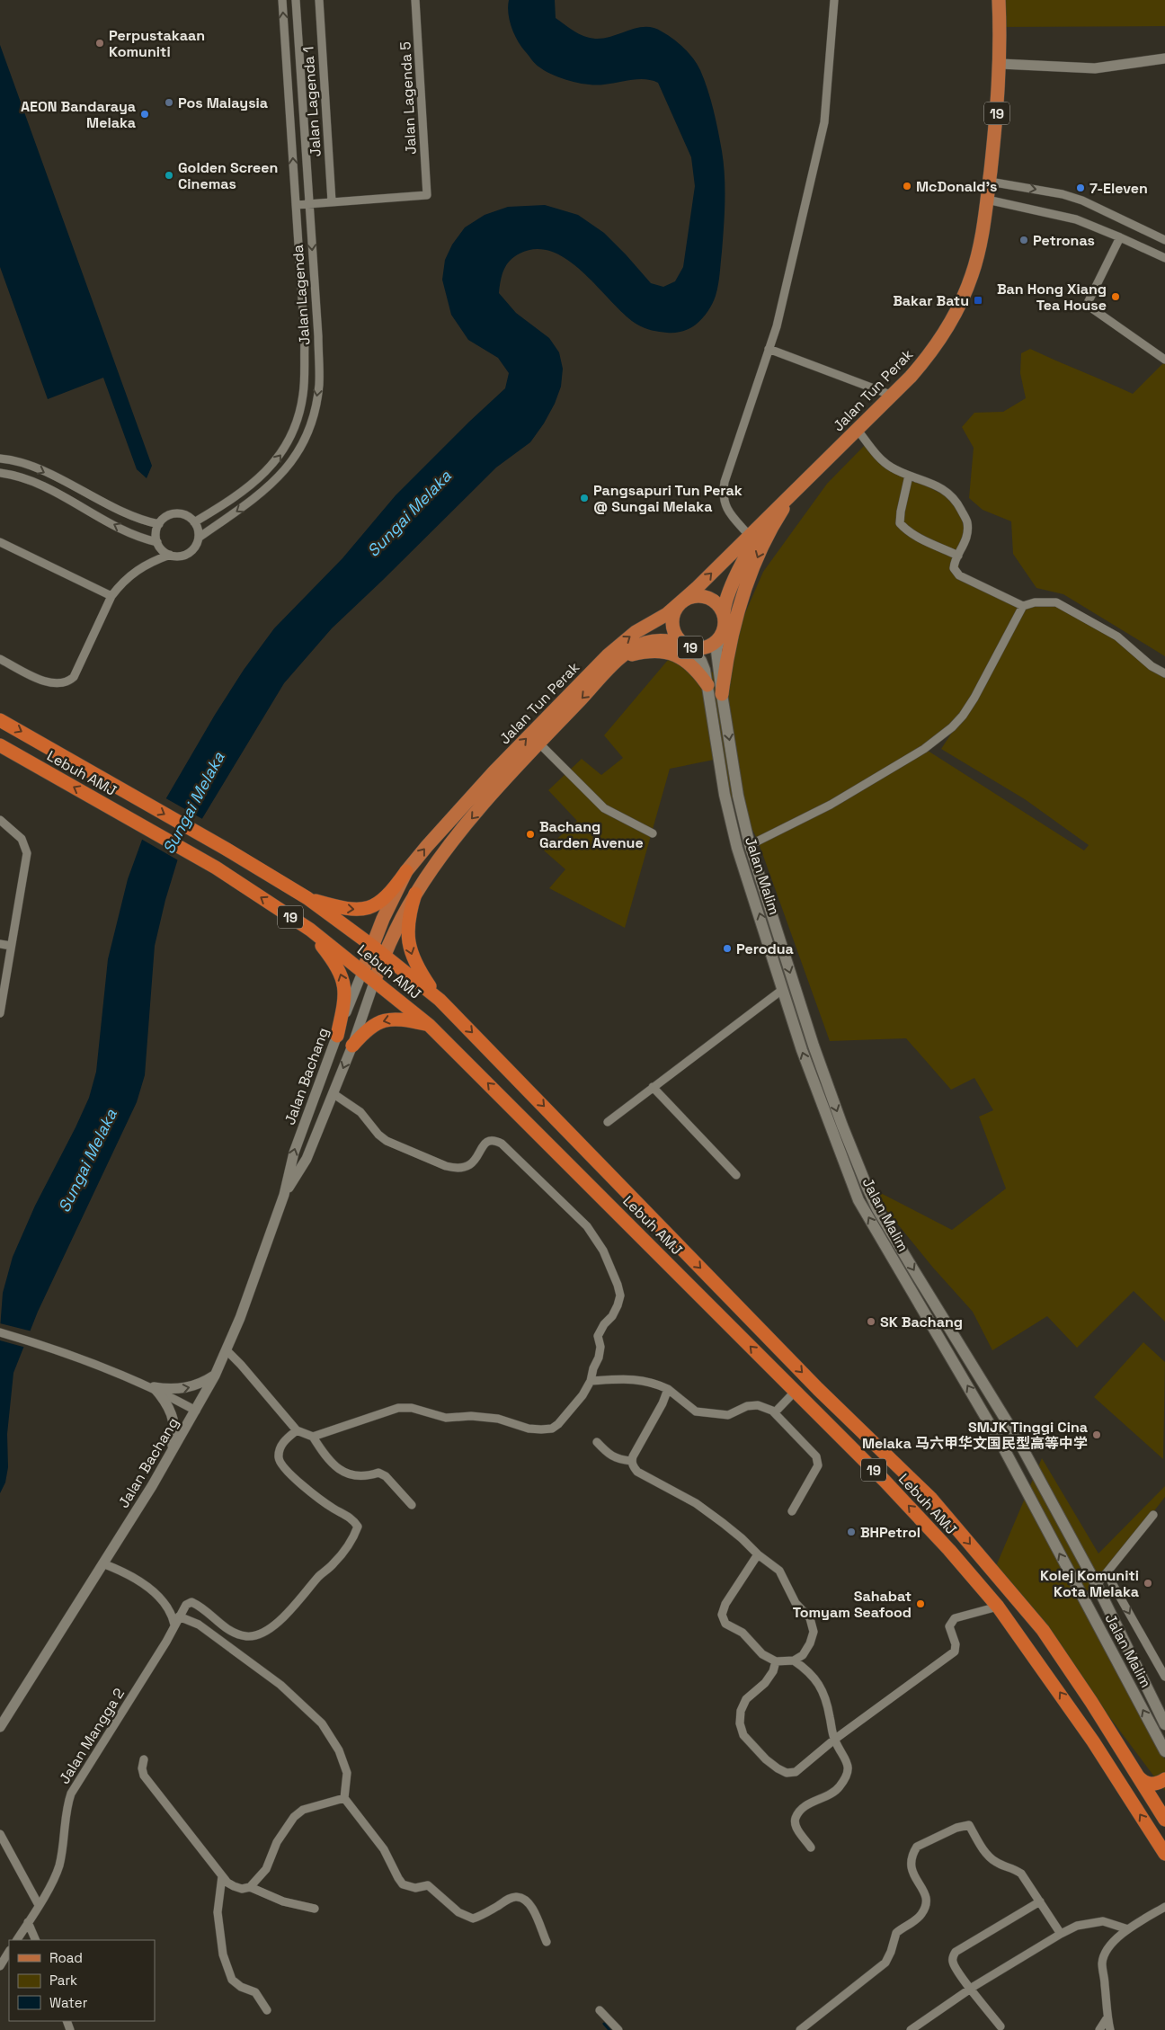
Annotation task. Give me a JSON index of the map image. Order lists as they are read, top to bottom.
{
  "streets": {
    "highway": ["19", "Lebuh AMJ"],
    "main road": ["Jalan Tun Perak", "Jalan Malim"],
    "street": [
      "Jalan Lagenda 5",
      "Jalan Lagenda 1",
      "Jalan Lagenda",
      "Jalan Bachang",
      "Jalan Mangga 2"
    ]
  },
  "crossings": [
    ["Jalan Lagenda 5", "Jalan Lagenda 1"],
    ["19", "Jalan Tun Perak"],
    ["19", "Jalan Malim"],
    ["Jalan Tun Perak", "Lebuh AMJ"],
    ["Jalan Tun Perak", "Jalan Malim"],
    ["Jalan Tun Perak", "Jalan Bachang"],
    ["Lebuh AMJ", "Jalan Bachang"]
  ],
  "water": ["Sungai Melaka"],
  "places": {
    "other": [
      "Perpustakaan Komuniti",
      "Pos Malaysia",
      "AEON Bandaraya Melaka",
      "Golden Screen Cinemas",
      "McDonald's",
      "7-Eleven",
      "Petronas",
      "Ban Hong Xiang Tea House",
      "Pangsapuri Tun Perak @ Sungai Melaka",
      "Bachang Garden Avenue",
      "Perodua",
      "SK Bachang",
      "SMJK Tinggi Cina Melaka 马六甲华文国民型高等中学",
      "BHPetrol",
      "Kolej Komuniti Kota Melaka",
      "Sahabat Tomyam Seafood"
    ],
    "transit": ["Bakar Batu"]
  },
  "legend": ["Road", "Park", "Water"]
}
